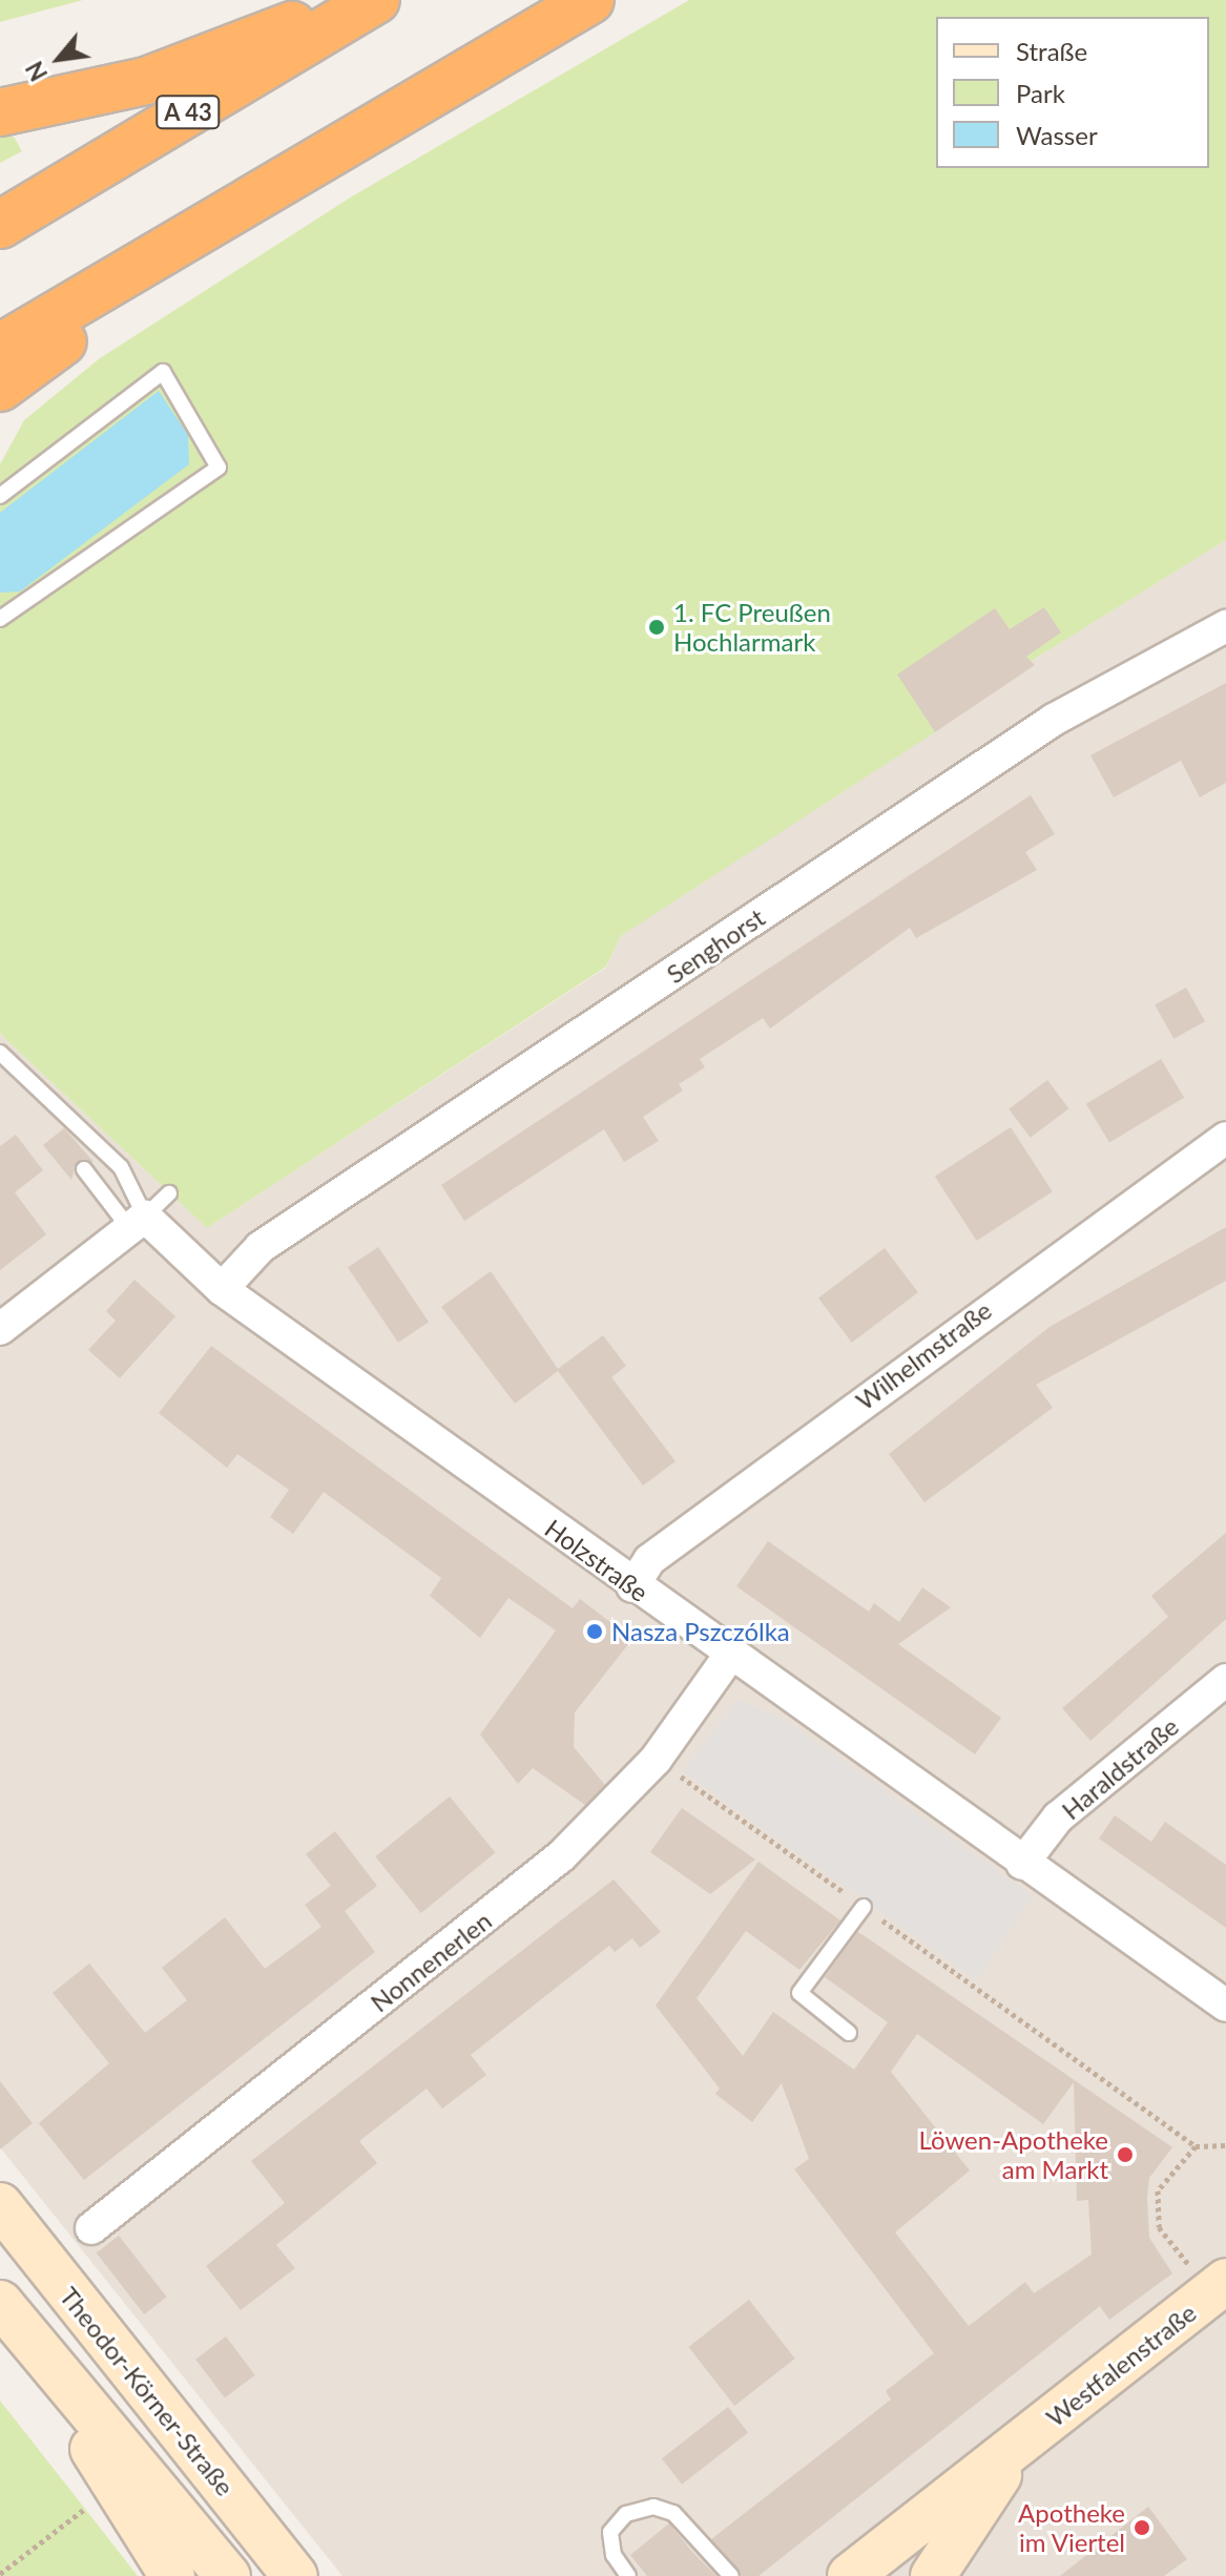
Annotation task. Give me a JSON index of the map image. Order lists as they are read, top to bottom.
{
  "streets": {
    "highway": ["A 43"],
    "main road": ["Westfalenstraße", "Theodor-Körner-Straße"],
    "street": [
      "Senghorst",
      "Wilhelmstraße",
      "Holzstraße",
      "Haraldstraße",
      "Nonnenerlen"
    ]
  },
  "crossings": [
    ["Senghorst", "Holzstraße"],
    ["Wilhelmstraße", "Holzstraße"],
    ["Holzstraße", "Haraldstraße"],
    ["Holzstraße", "Nonnenerlen"]
  ],
  "places": [
    "1. FC Preußen Hochlarmark",
    "Nasza Pszczólka",
    "Löwen-Apotheke am Markt",
    "Apotheke im Viertel"
  ],
  "legend": ["Straße", "Park", "Wasser"],
  "north": "bottom left"
}
